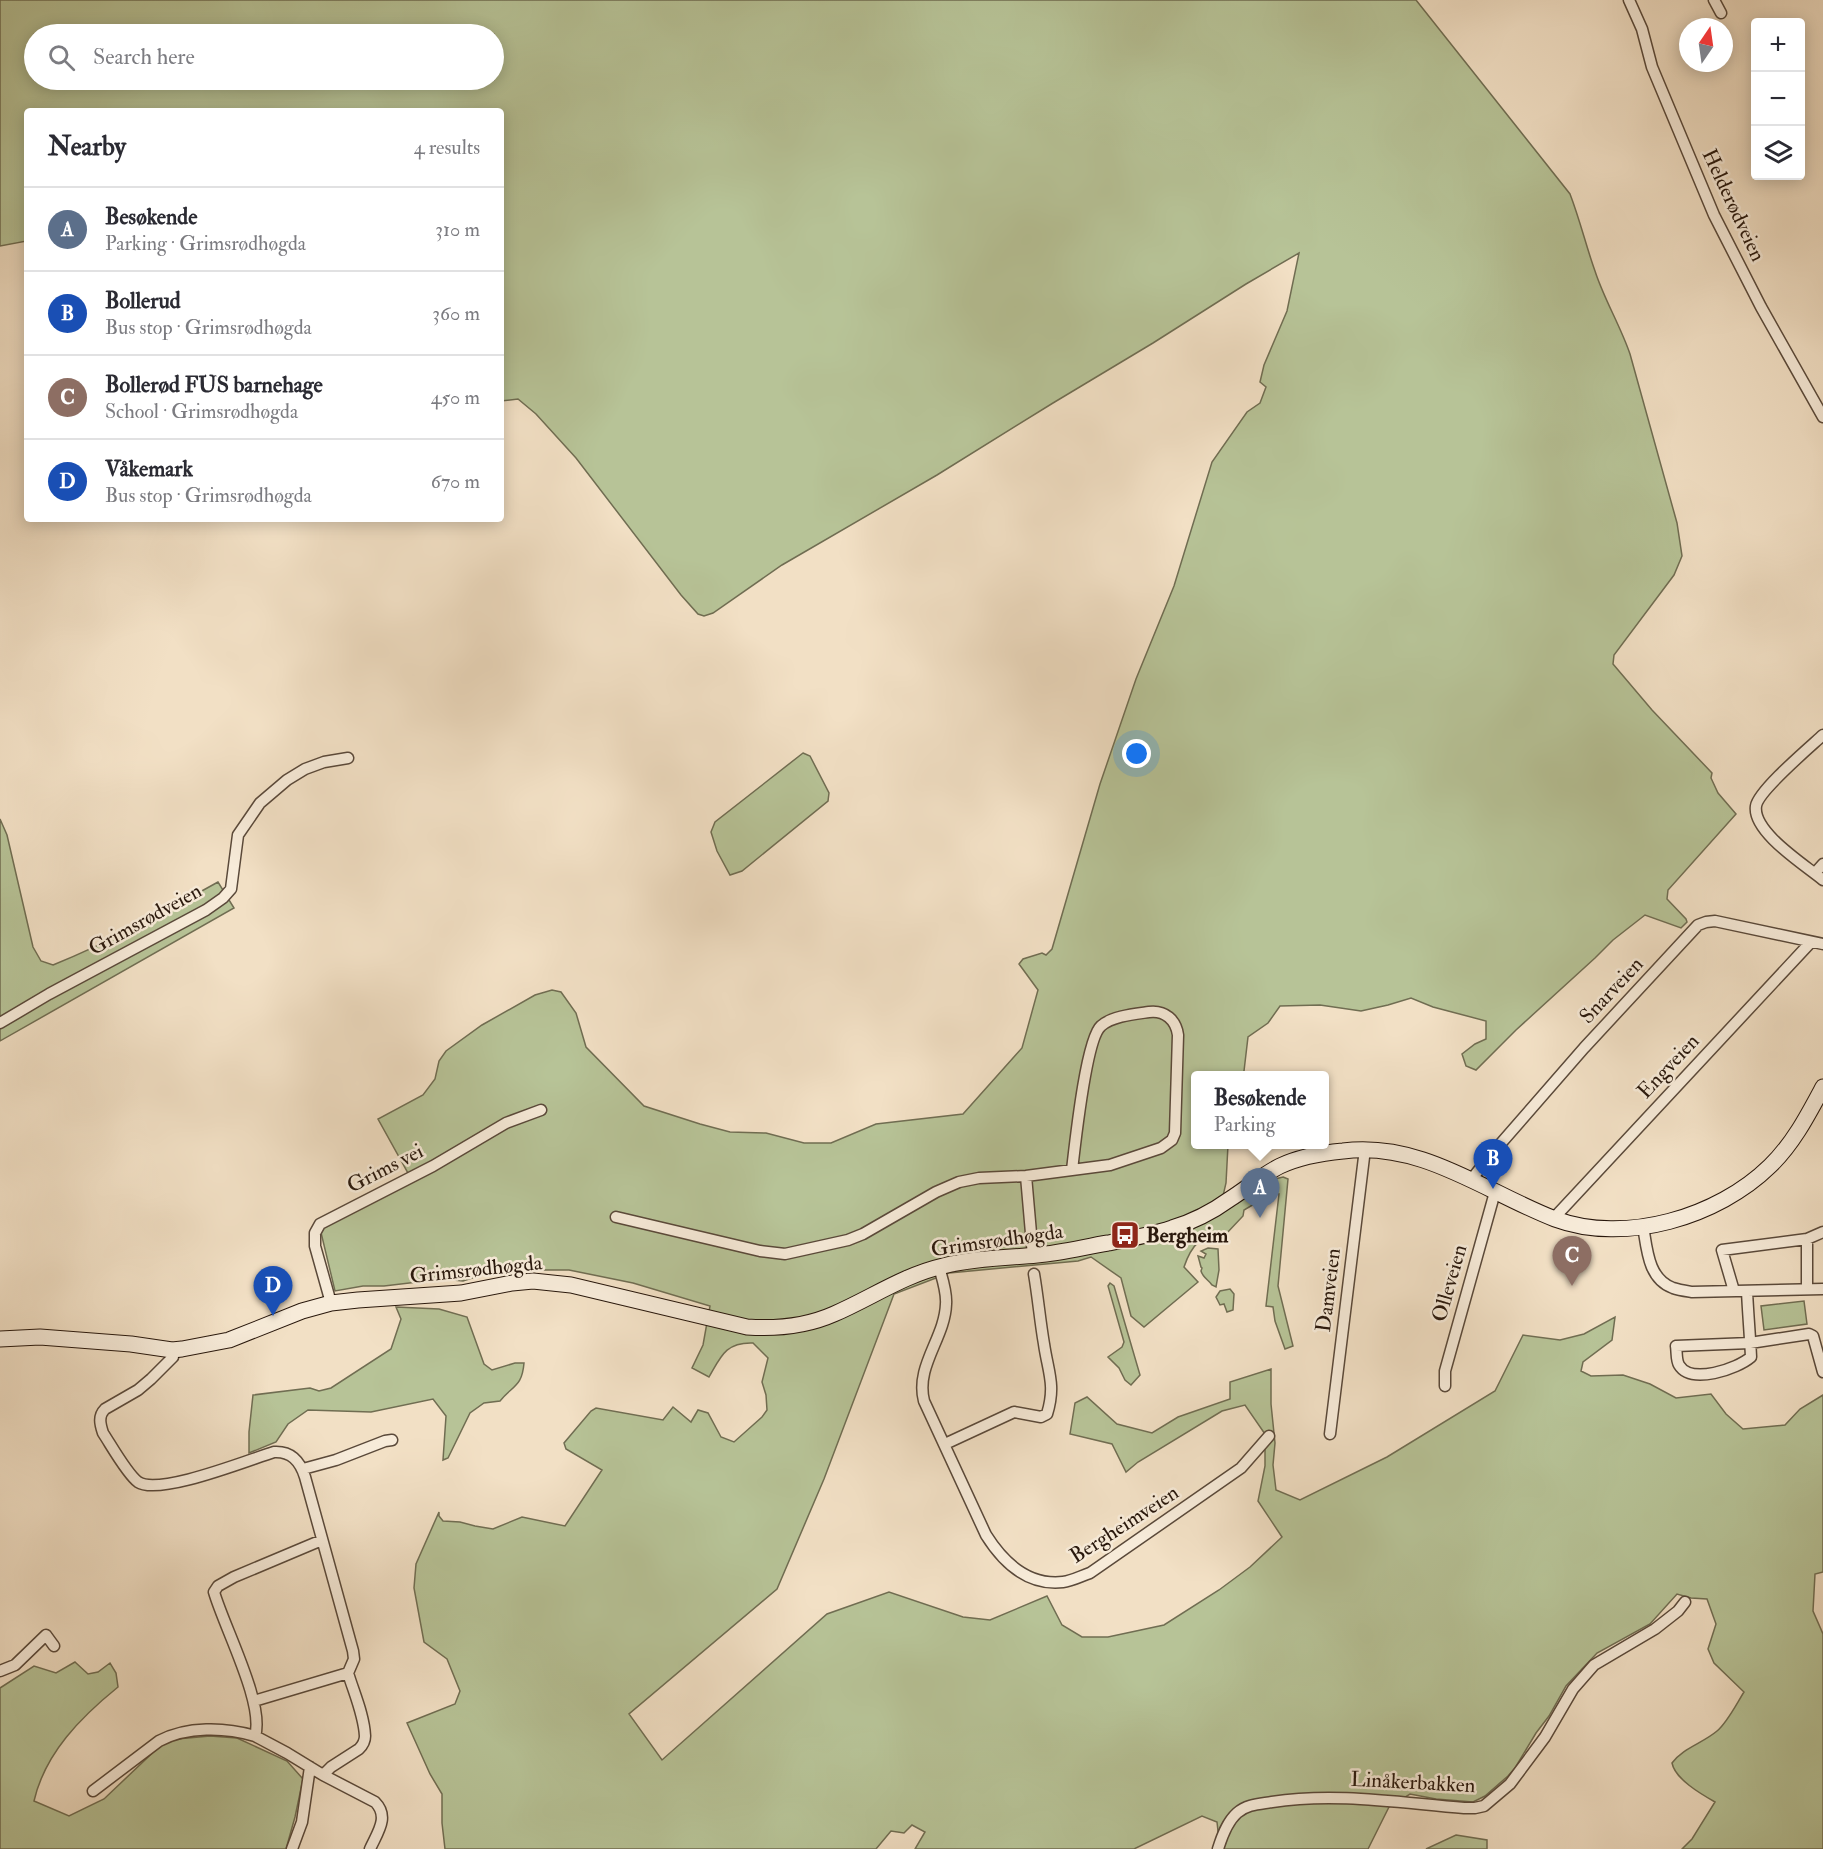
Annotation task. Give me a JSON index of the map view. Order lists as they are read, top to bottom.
{
  "streets": {
    "main road": ["Grimsrødhøgda"],
    "street": [
      "Helderødveien",
      "Grimsrødveien",
      "Snarveien",
      "Engveien",
      "Grims vei",
      "Olleveien",
      "Damveien",
      "Bergheimveien",
      "Linåkerbakken"
    ]
  },
  "crossings": [
    ["Snarveien", "Engveien"],
    ["Snarveien", "Grimsrødhøgda"],
    ["Engveien", "Grimsrødhøgda"],
    ["Grims vei", "Grimsrødhøgda"],
    ["Grimsrødhøgda", "Olleveien"],
    ["Grimsrødhøgda", "Damveien"],
    ["Grimsrødhøgda", "Bergheimveien"]
  ],
  "places": {
    "bus stop": ["Bergheim"]
  },
  "north": "top",
  "page": {
    "map_buttons": ["+", "−"],
    "search": "Search here",
    "heading": ["Nearby", "4 results"],
    "list": [
      {
        "mark": "A",
        "name": "Besøkende",
        "note": "Parking · Grimsrødhøgda",
        "value": "310 m"
      },
      {
        "mark": "B",
        "name": "Bollerud",
        "note": "Bus stop · Grimsrødhøgda",
        "value": "360 m"
      },
      {
        "mark": "C",
        "name": "Bollerød FUS barnehage",
        "note": "School · Grimsrødhøgda",
        "value": "450 m"
      },
      {
        "mark": "D",
        "name": "Våkemark",
        "note": "Bus stop · Grimsrødhøgda",
        "value": "670 m"
      }
    ],
    "popup": ["Besøkende", "Parking"],
    "pins": [
      "B",
      "A",
      "C",
      "D"
    ]
  }
}
